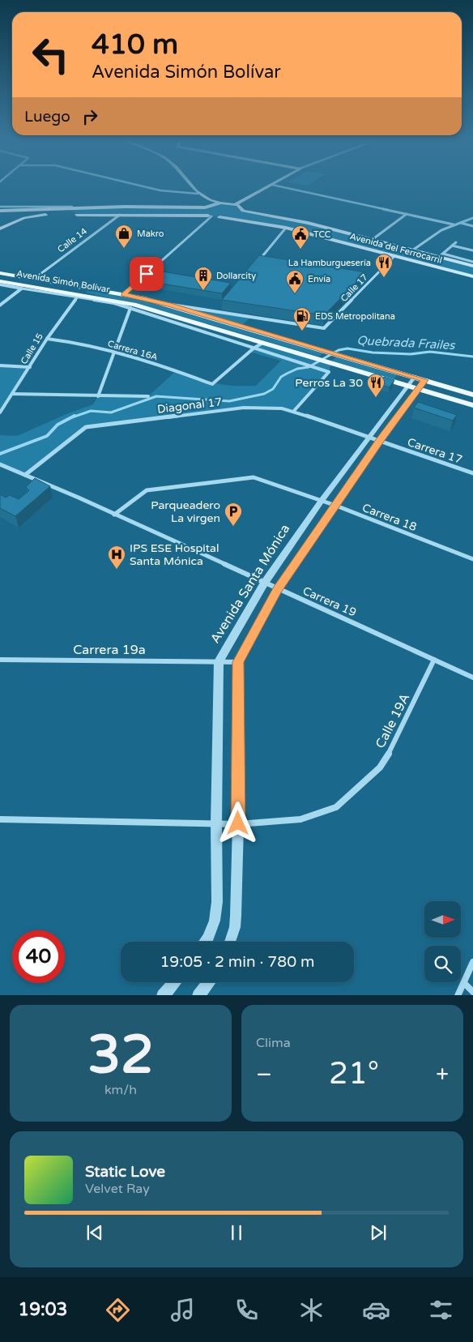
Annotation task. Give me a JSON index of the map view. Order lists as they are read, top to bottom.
{
  "streets": {
    "main road": ["Avenida del Ferrocarril", "Avenida Simón Bolívar"],
    "street": [
      "Calle 14",
      "Calle 17",
      "Calle 15",
      "Carrera 16A",
      "Diagonal 17",
      "Carrera 17",
      "Carrera 18",
      "Avenida Santa Mónica",
      "Carrera 19",
      "Carrera 19a",
      "Calle 19A"
    ]
  },
  "crossings": [
    ["Calle 14", "Avenida Simón Bolívar"],
    ["Avenida del Ferrocarril", "Calle 17"],
    ["Avenida Simón Bolívar", "Calle 15"],
    ["Avenida Simón Bolívar", "Avenida Santa Mónica"],
    ["Calle 15", "Carrera 16A"],
    ["Diagonal 17", "Carrera 17"],
    ["Diagonal 17", "Avenida Santa Mónica"],
    ["Diagonal 17", "Carrera 19"],
    ["Carrera 17", "Avenida Santa Mónica"],
    ["Carrera 18", "Avenida Santa Mónica"],
    ["Carrera 18", "Carrera 19"],
    ["Avenida Santa Mónica", "Carrera 19"],
    ["Avenida Santa Mónica", "Carrera 19a"],
    ["Avenida Santa Mónica", "Calle 19A"],
    ["Carrera 19", "Calle 19A"]
  ],
  "water": ["Quebrada Frailes"],
  "places": {
    "shop": ["Makro"],
    "public building": ["TCC", "Envía"],
    "restaurant": ["La Hamburguesería", "Perros La 30"],
    "building": ["Dollarcity"],
    "fuel station": ["EDS Metropolitana"],
    "parking": ["Parqueadero La virgen"],
    "hospital": ["IPS ESE Hospital Santa Mónica"]
  },
  "north": "right",
  "page": {
    "turn": ["410 m", "Avenida Simón Bolívar"],
    "then": "Luego",
    "limit": "40",
    "trip": "19:05 · 2 min · 780 m",
    "tile": [
      ["32", "km/h"],
      "Clima"
    ],
    "heat": ["−", "21°", "+"],
    "song": ["Static Love", "Velvet Ray"],
    "tabs": "19:03"
  }
}
